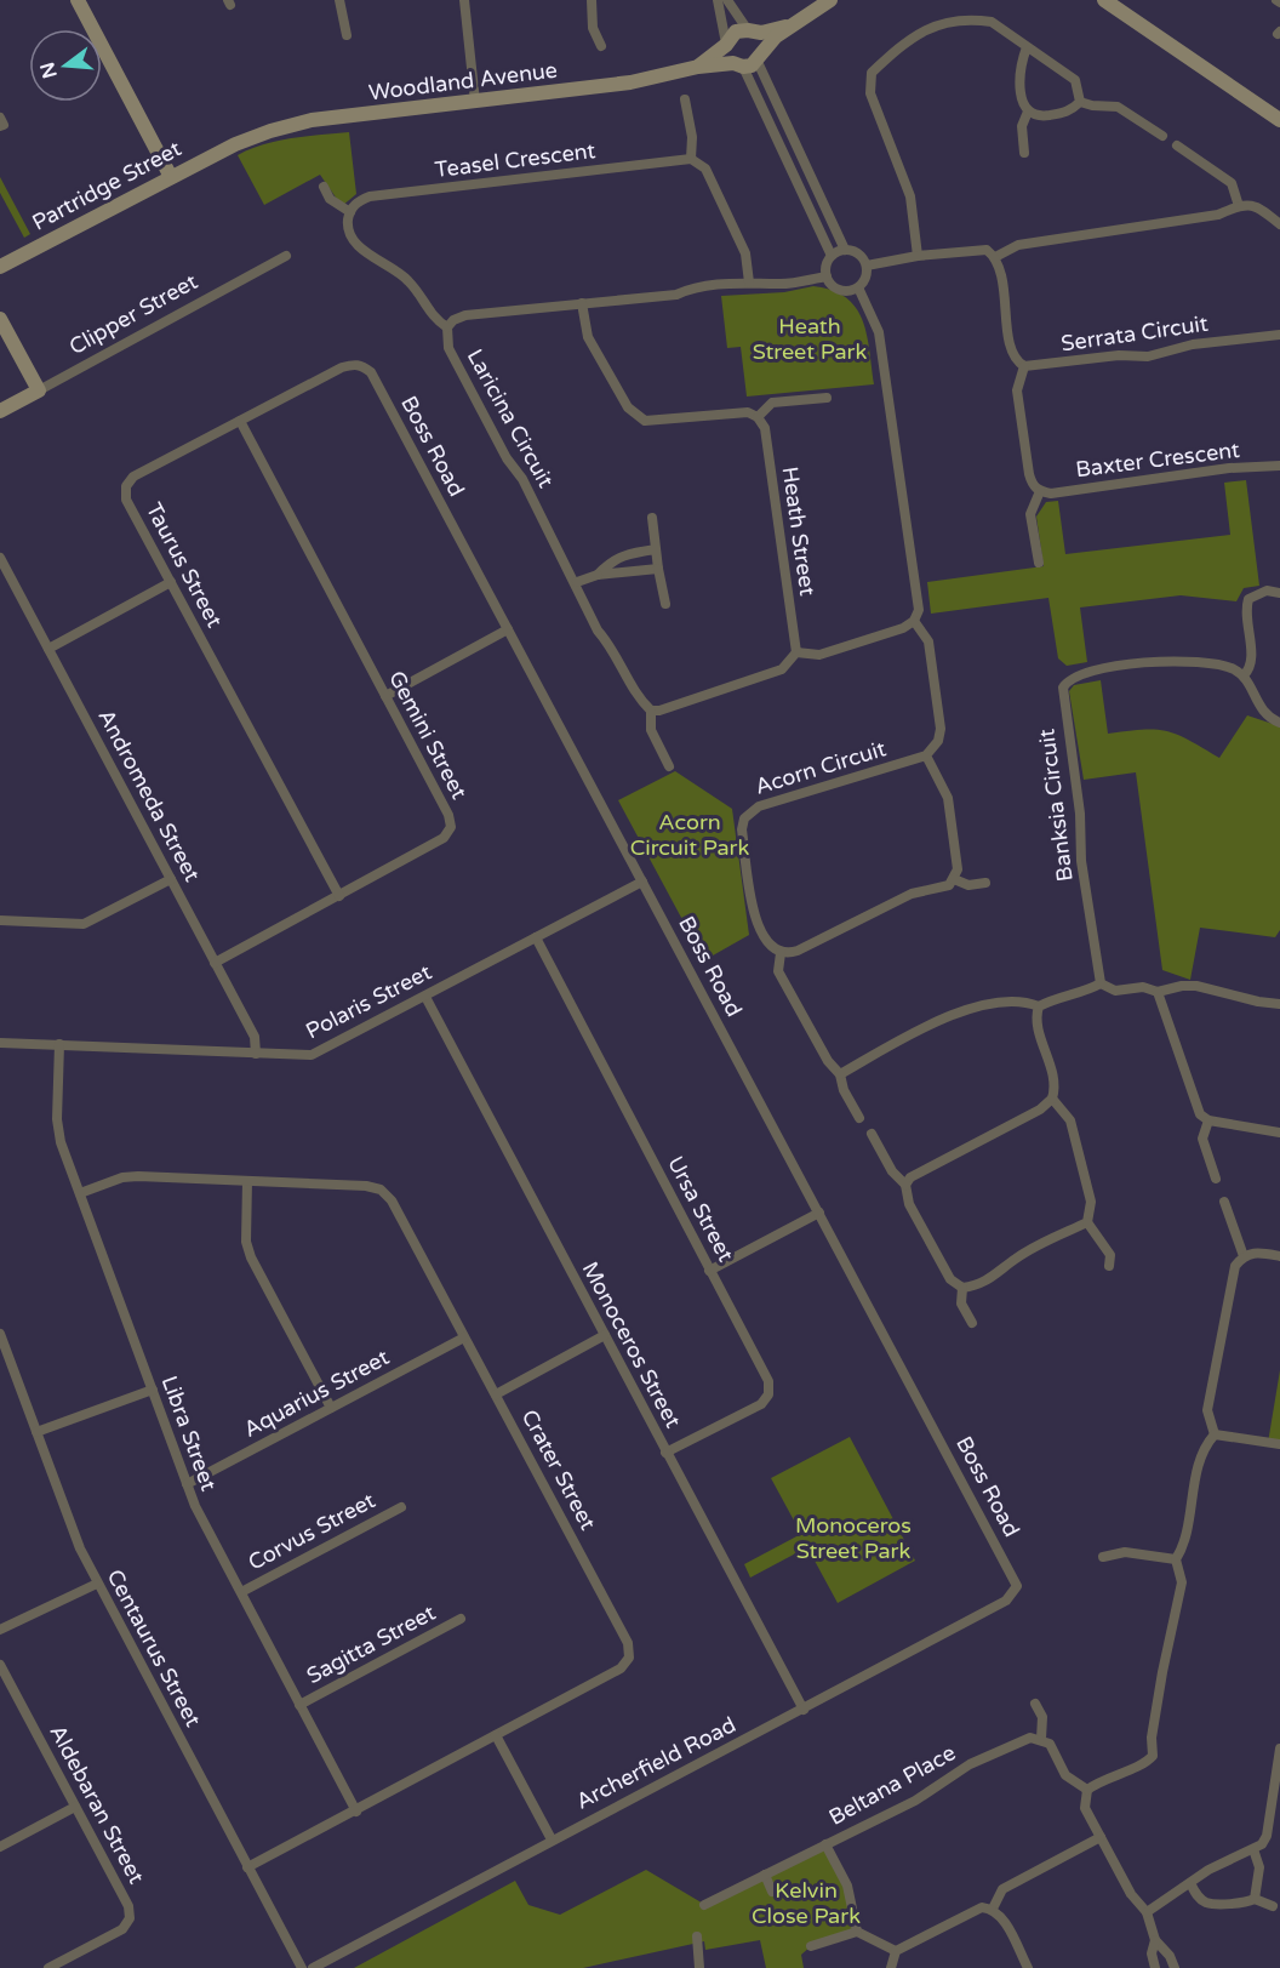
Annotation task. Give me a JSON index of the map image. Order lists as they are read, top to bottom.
{
  "streets": {
    "street": [
      "Woodland Avenue",
      "Teasel Crescent",
      "Partridge Street",
      "Clipper Street",
      "Serrata Circuit",
      "Laricina Circuit",
      "Boss Road",
      "Baxter Crescent",
      "Heath Street",
      "Taurus Street",
      "Gemini Street",
      "Acorn Circuit",
      "Andromeda Street",
      "Banksia Circuit",
      "Polaris Street",
      "Ursa Street",
      "Monoceros Street",
      "Aquarius Street",
      "Libra Street",
      "Crater Street",
      "Corvus Street",
      "Sagitta Street",
      "Centaurus Street",
      "Archerfield Road",
      "Beltana Place",
      "Aldebaran Street"
    ]
  },
  "crossings": [
    ["Woodland Avenue", "Partridge Street"],
    ["Boss Road", "Taurus Street"],
    ["Boss Road", "Polaris Street"],
    ["Boss Road", "Archerfield Road"],
    ["Taurus Street", "Gemini Street"],
    ["Gemini Street", "Andromeda Street"],
    ["Andromeda Street", "Polaris Street"],
    ["Polaris Street", "Ursa Street"],
    ["Polaris Street", "Monoceros Street"],
    ["Polaris Street", "Libra Street"],
    ["Ursa Street", "Monoceros Street"],
    ["Monoceros Street", "Archerfield Road"],
    ["Aquarius Street", "Libra Street"],
    ["Aquarius Street", "Crater Street"],
    ["Libra Street", "Crater Street"],
    ["Libra Street", "Corvus Street"],
    ["Libra Street", "Sagitta Street"],
    ["Crater Street", "Centaurus Street"]
  ],
  "parks": [
    "Heath Street Park",
    "Acorn Circuit Park",
    "Monoceros Street Park",
    "Kelvin Close Park"
  ],
  "north": "left"
}
